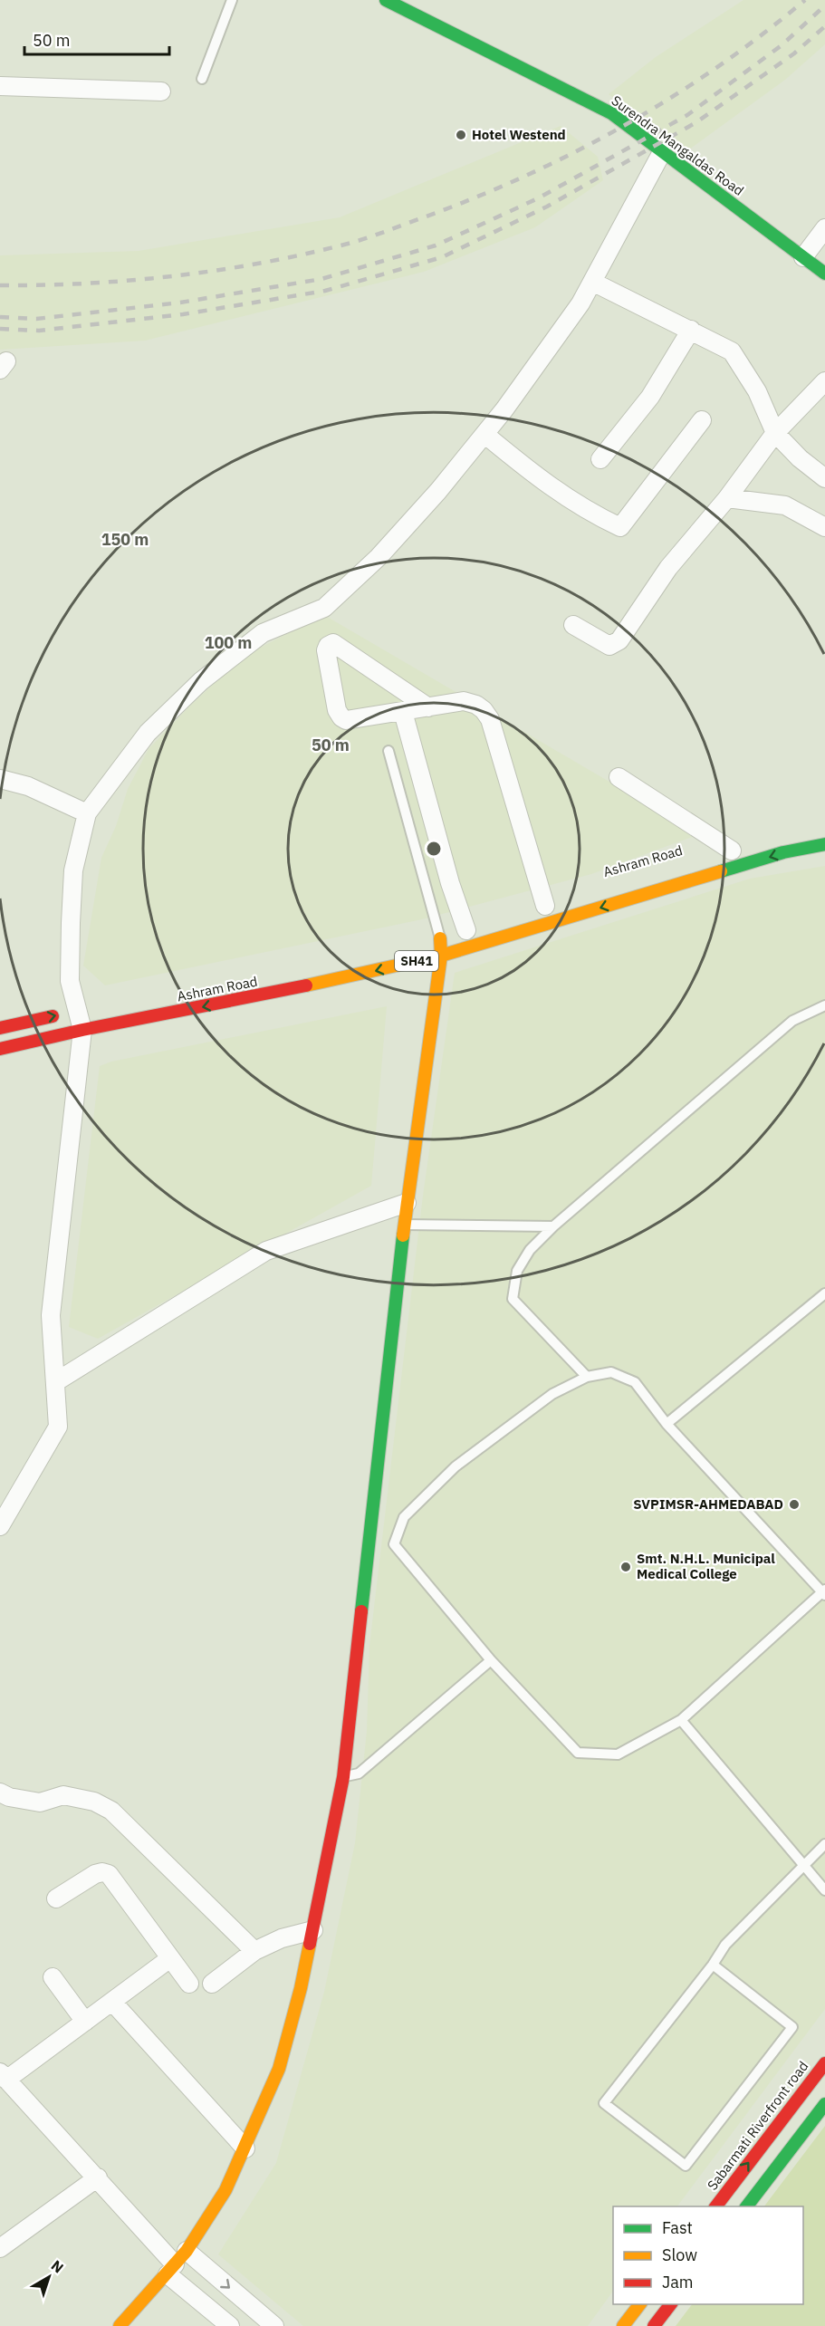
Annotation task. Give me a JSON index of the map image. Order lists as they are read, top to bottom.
{
  "streets": {
    "street": [
      "Surendra Mangaldas Road",
      "Ashram Road",
      "SH41",
      "Sabarmati Riverfront road"
    ]
  },
  "one_way": ["Ashram Road"],
  "places": ["Hotel Westend", "SVPIMSR-AHMEDABAD", "Smt. N.H.L. Municipal Medical College"],
  "legend": ["Fast", "Slow", "Jam"],
  "scale_bar": "50 m",
  "north": "top right",
  "rings": ["150 m", "100 m", "50 m"]
}
